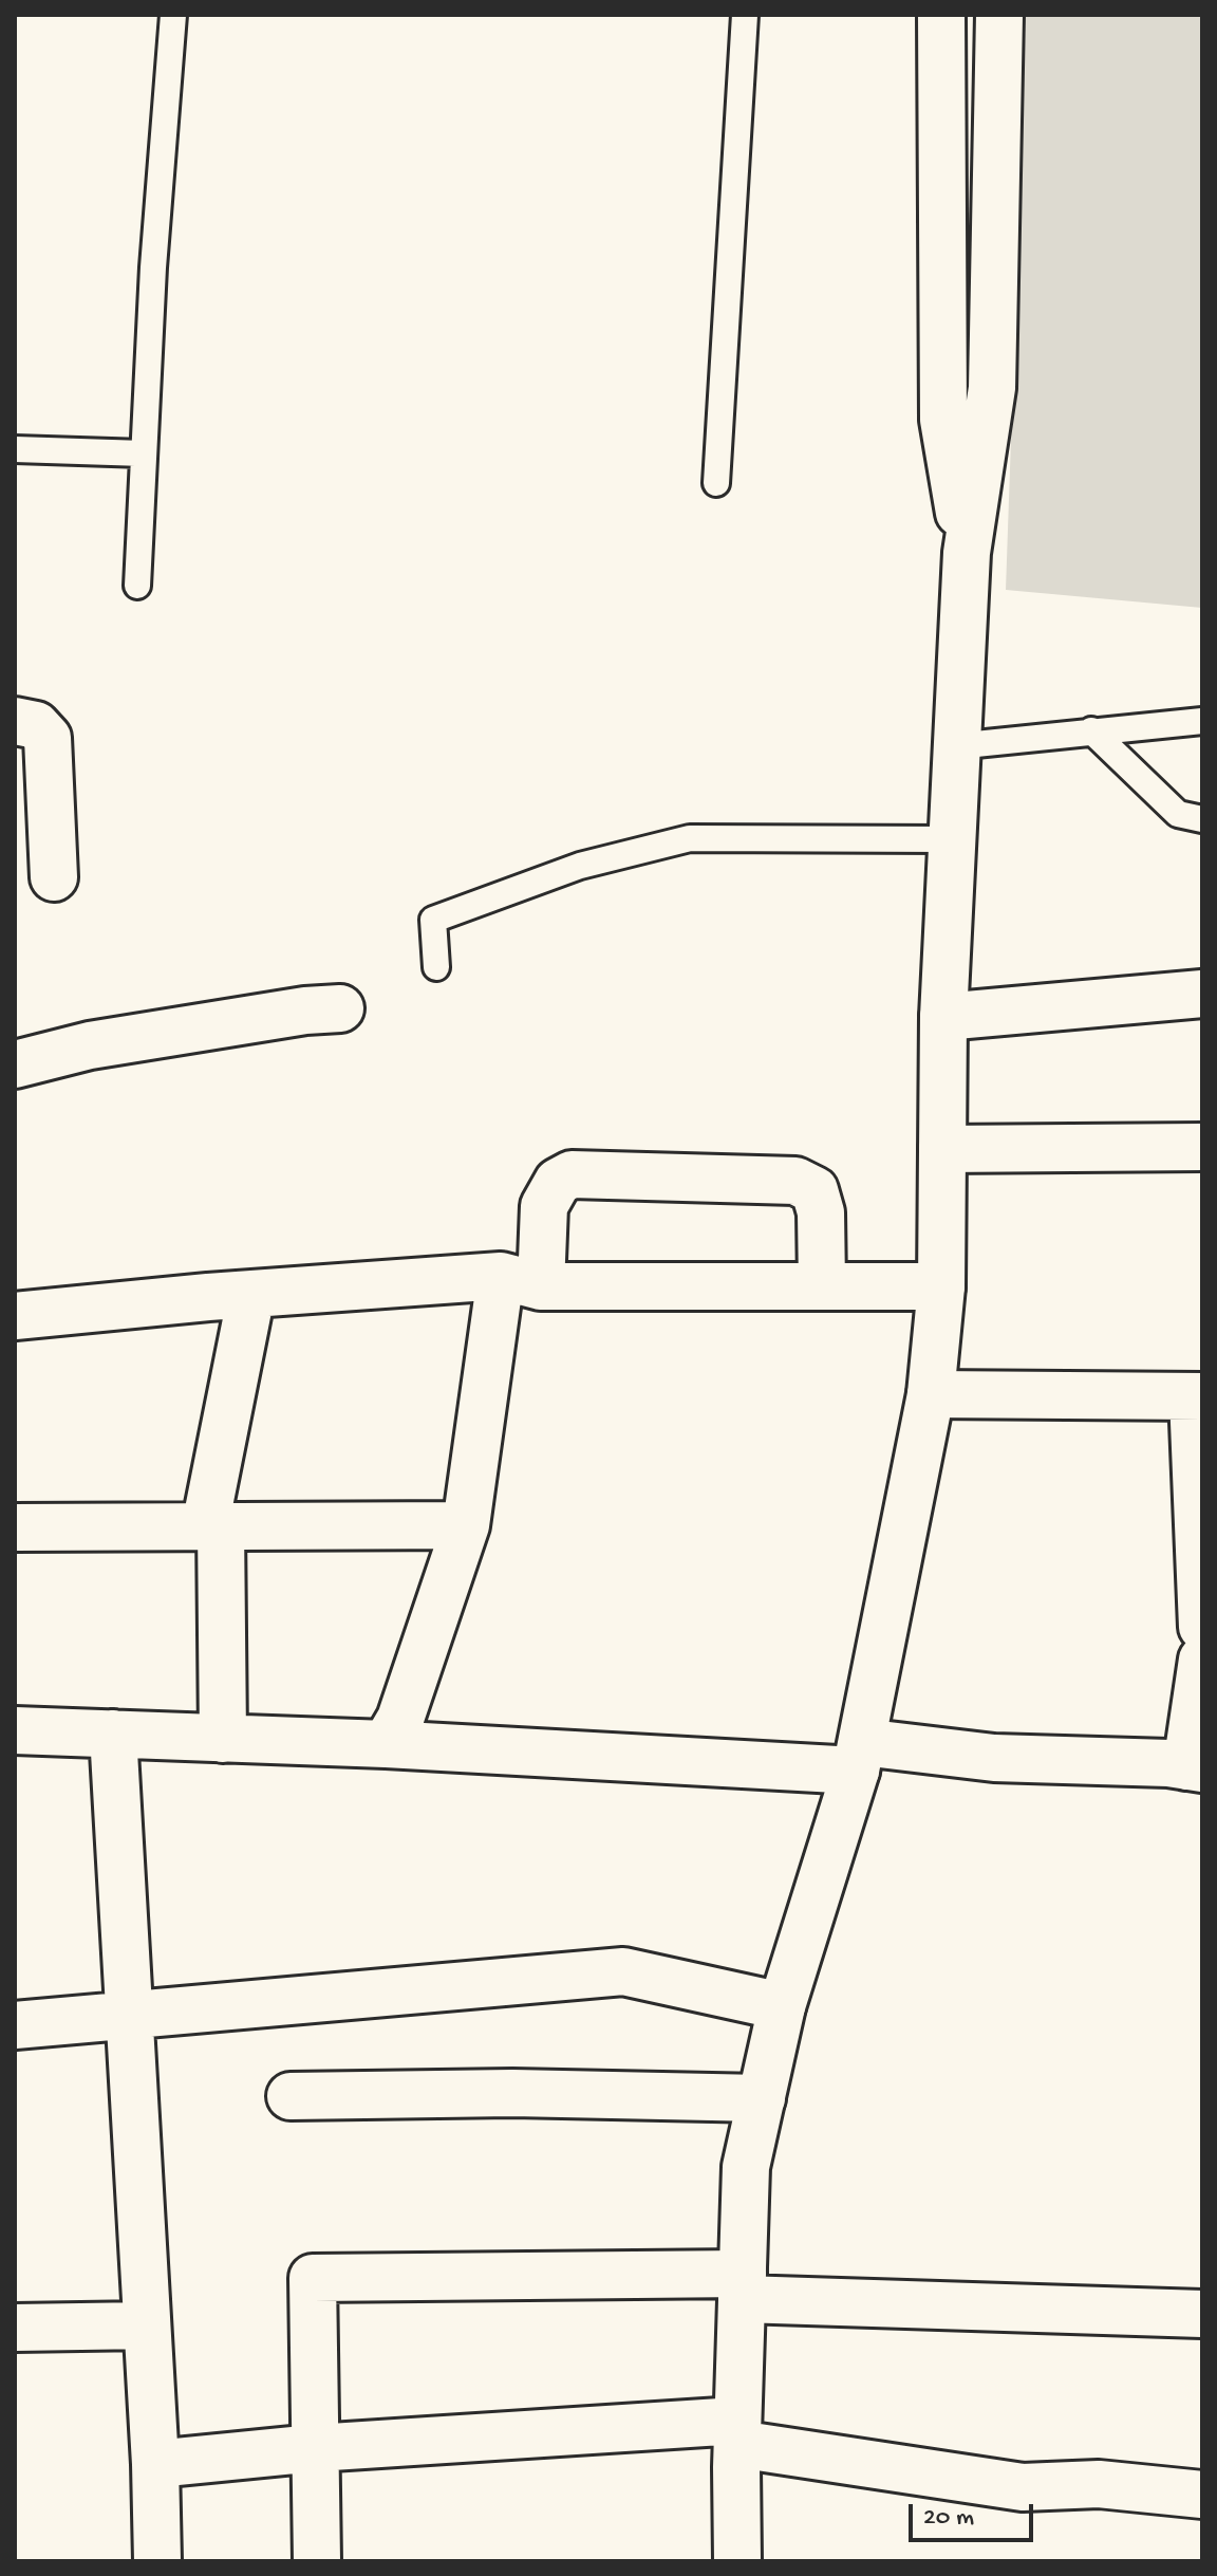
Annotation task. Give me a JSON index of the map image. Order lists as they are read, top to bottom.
{
  "scale_bar": "20 m"
}
